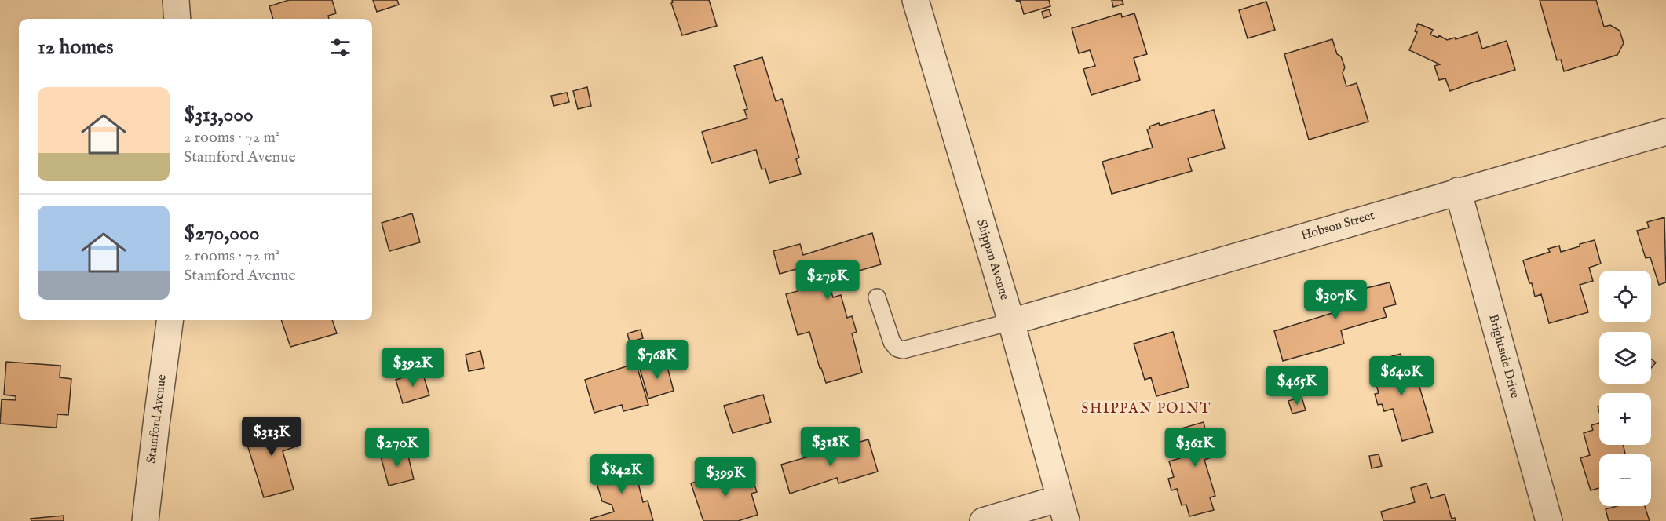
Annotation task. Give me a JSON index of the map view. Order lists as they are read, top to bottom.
{
  "streets": {
    "street": [
      "Hobson Street",
      "Shippan Avenue",
      "Brightside Drive",
      "Stamford Avenue"
    ]
  },
  "crossings": [
    ["Hobson Street", "Shippan Avenue"],
    ["Hobson Street", "Brightside Drive"]
  ],
  "districts": ["SHIPPAN POINT"],
  "page": {
    "heading": "12 homes",
    "list": [
      {
        "name": "$313,000",
        "note": "2 rooms · 72 m² · Stamford Avenue"
      },
      {
        "name": "$270,000",
        "note": "2 rooms · 72 m² · Stamford Avenue"
      }
    ],
    "price": [
      "$279K",
      "$307K",
      "$768K",
      "$392K",
      "$640K",
      "$465K",
      "$313K",
      "$318K",
      "$270K",
      "$361K",
      "$842K",
      "$399K"
    ],
    "map_buttons": ["+", "−"]
  }
}
